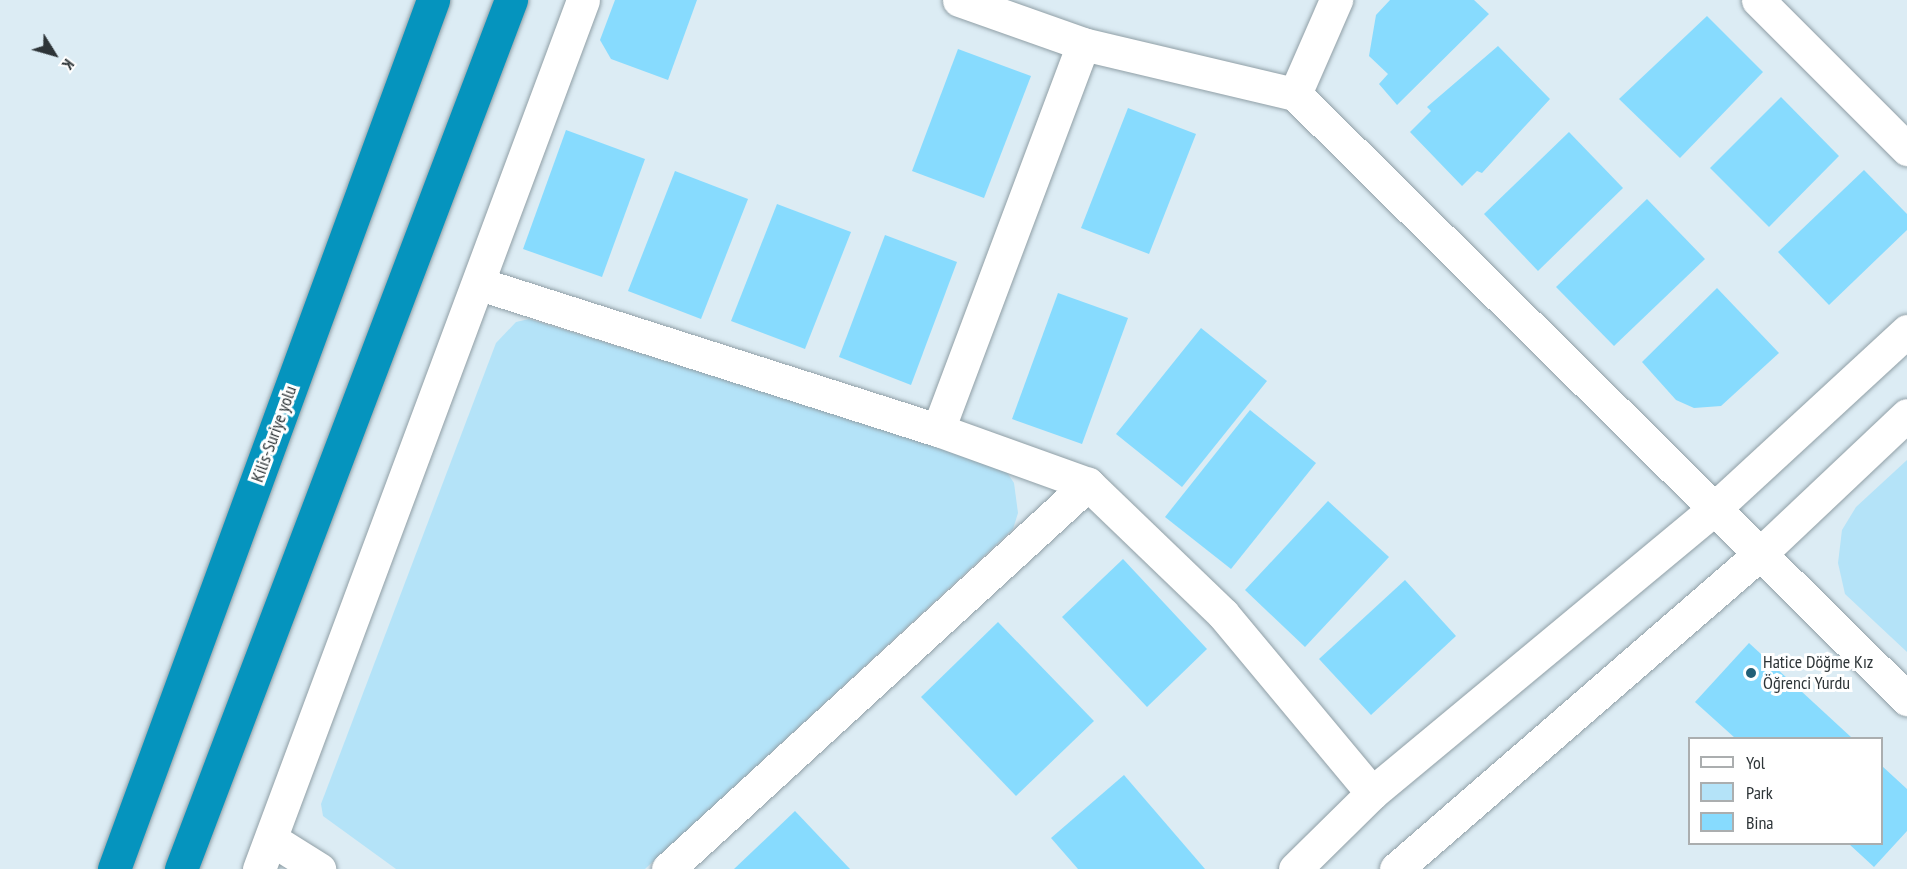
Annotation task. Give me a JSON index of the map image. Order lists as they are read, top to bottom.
{
  "streets": {
    "highway": ["Kilis-Suriye yolu"]
  },
  "places": ["Hatice Döğme Kız Öğrenci Yurdu"],
  "legend": ["Yol", "Park", "Bina"],
  "north": "bottom right"
}
